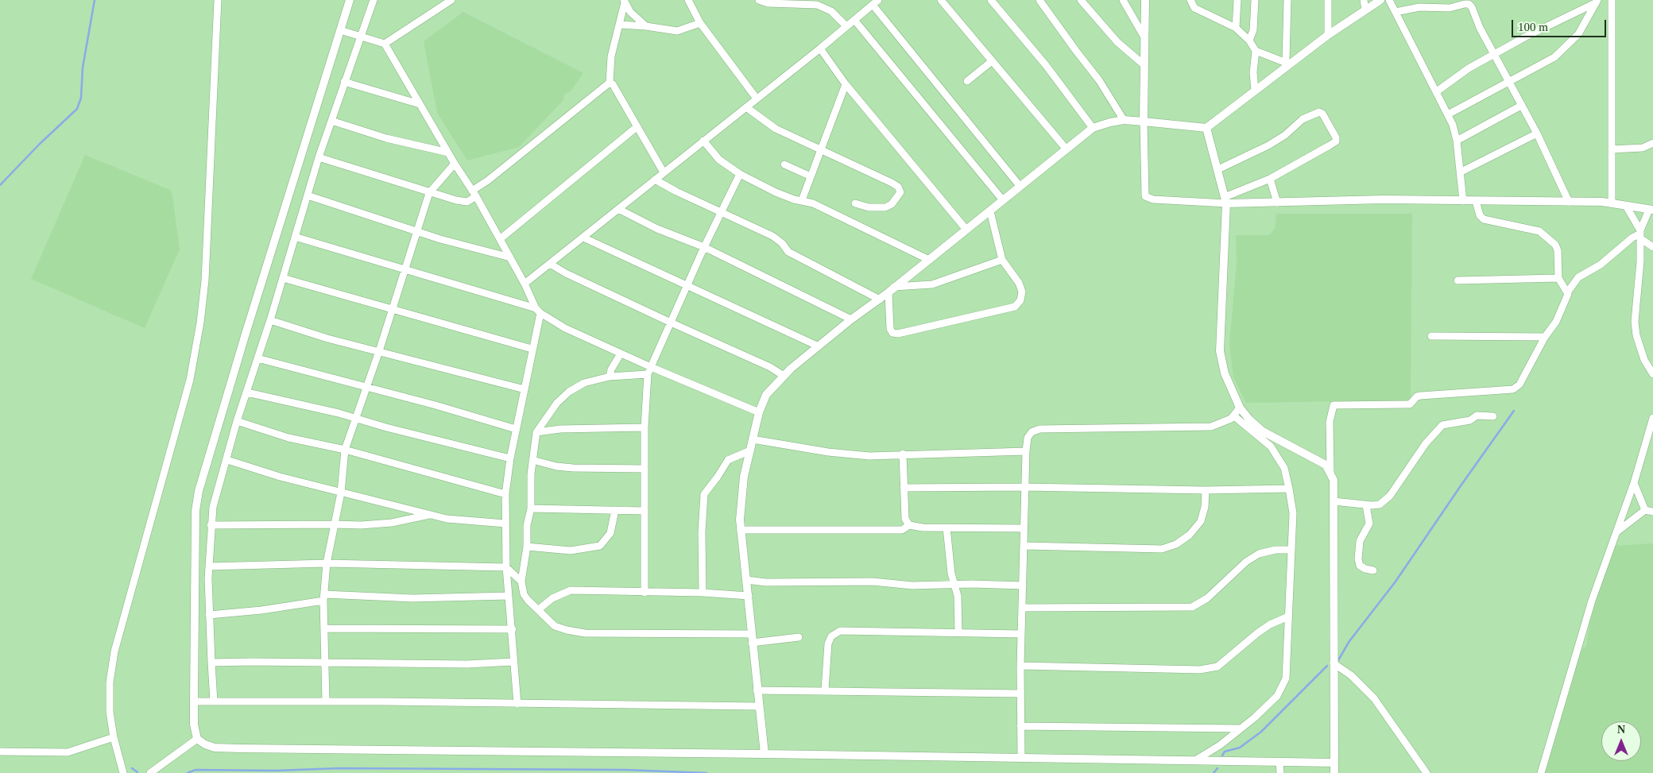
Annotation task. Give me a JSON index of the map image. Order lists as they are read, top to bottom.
{
  "scale_bar": "100 m",
  "north": "top"
}
